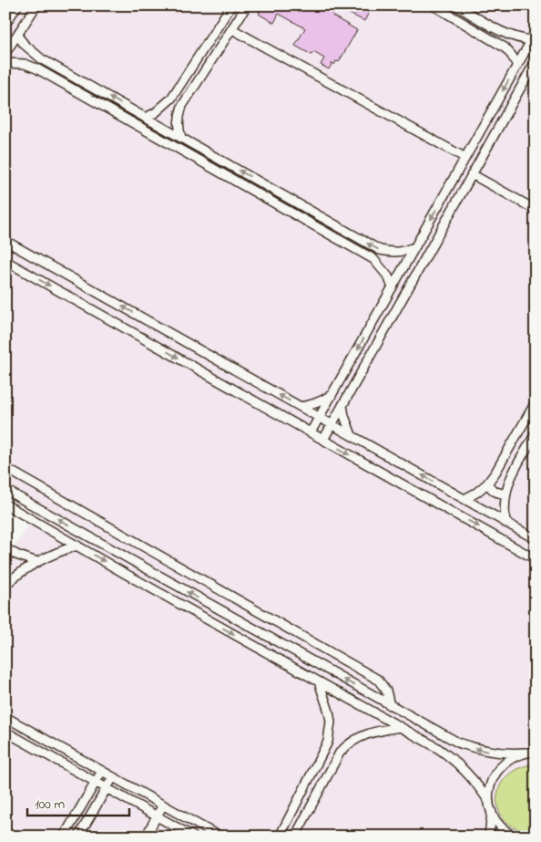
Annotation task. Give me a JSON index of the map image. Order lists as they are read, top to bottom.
{
  "scale_bar": "100 m"
}
